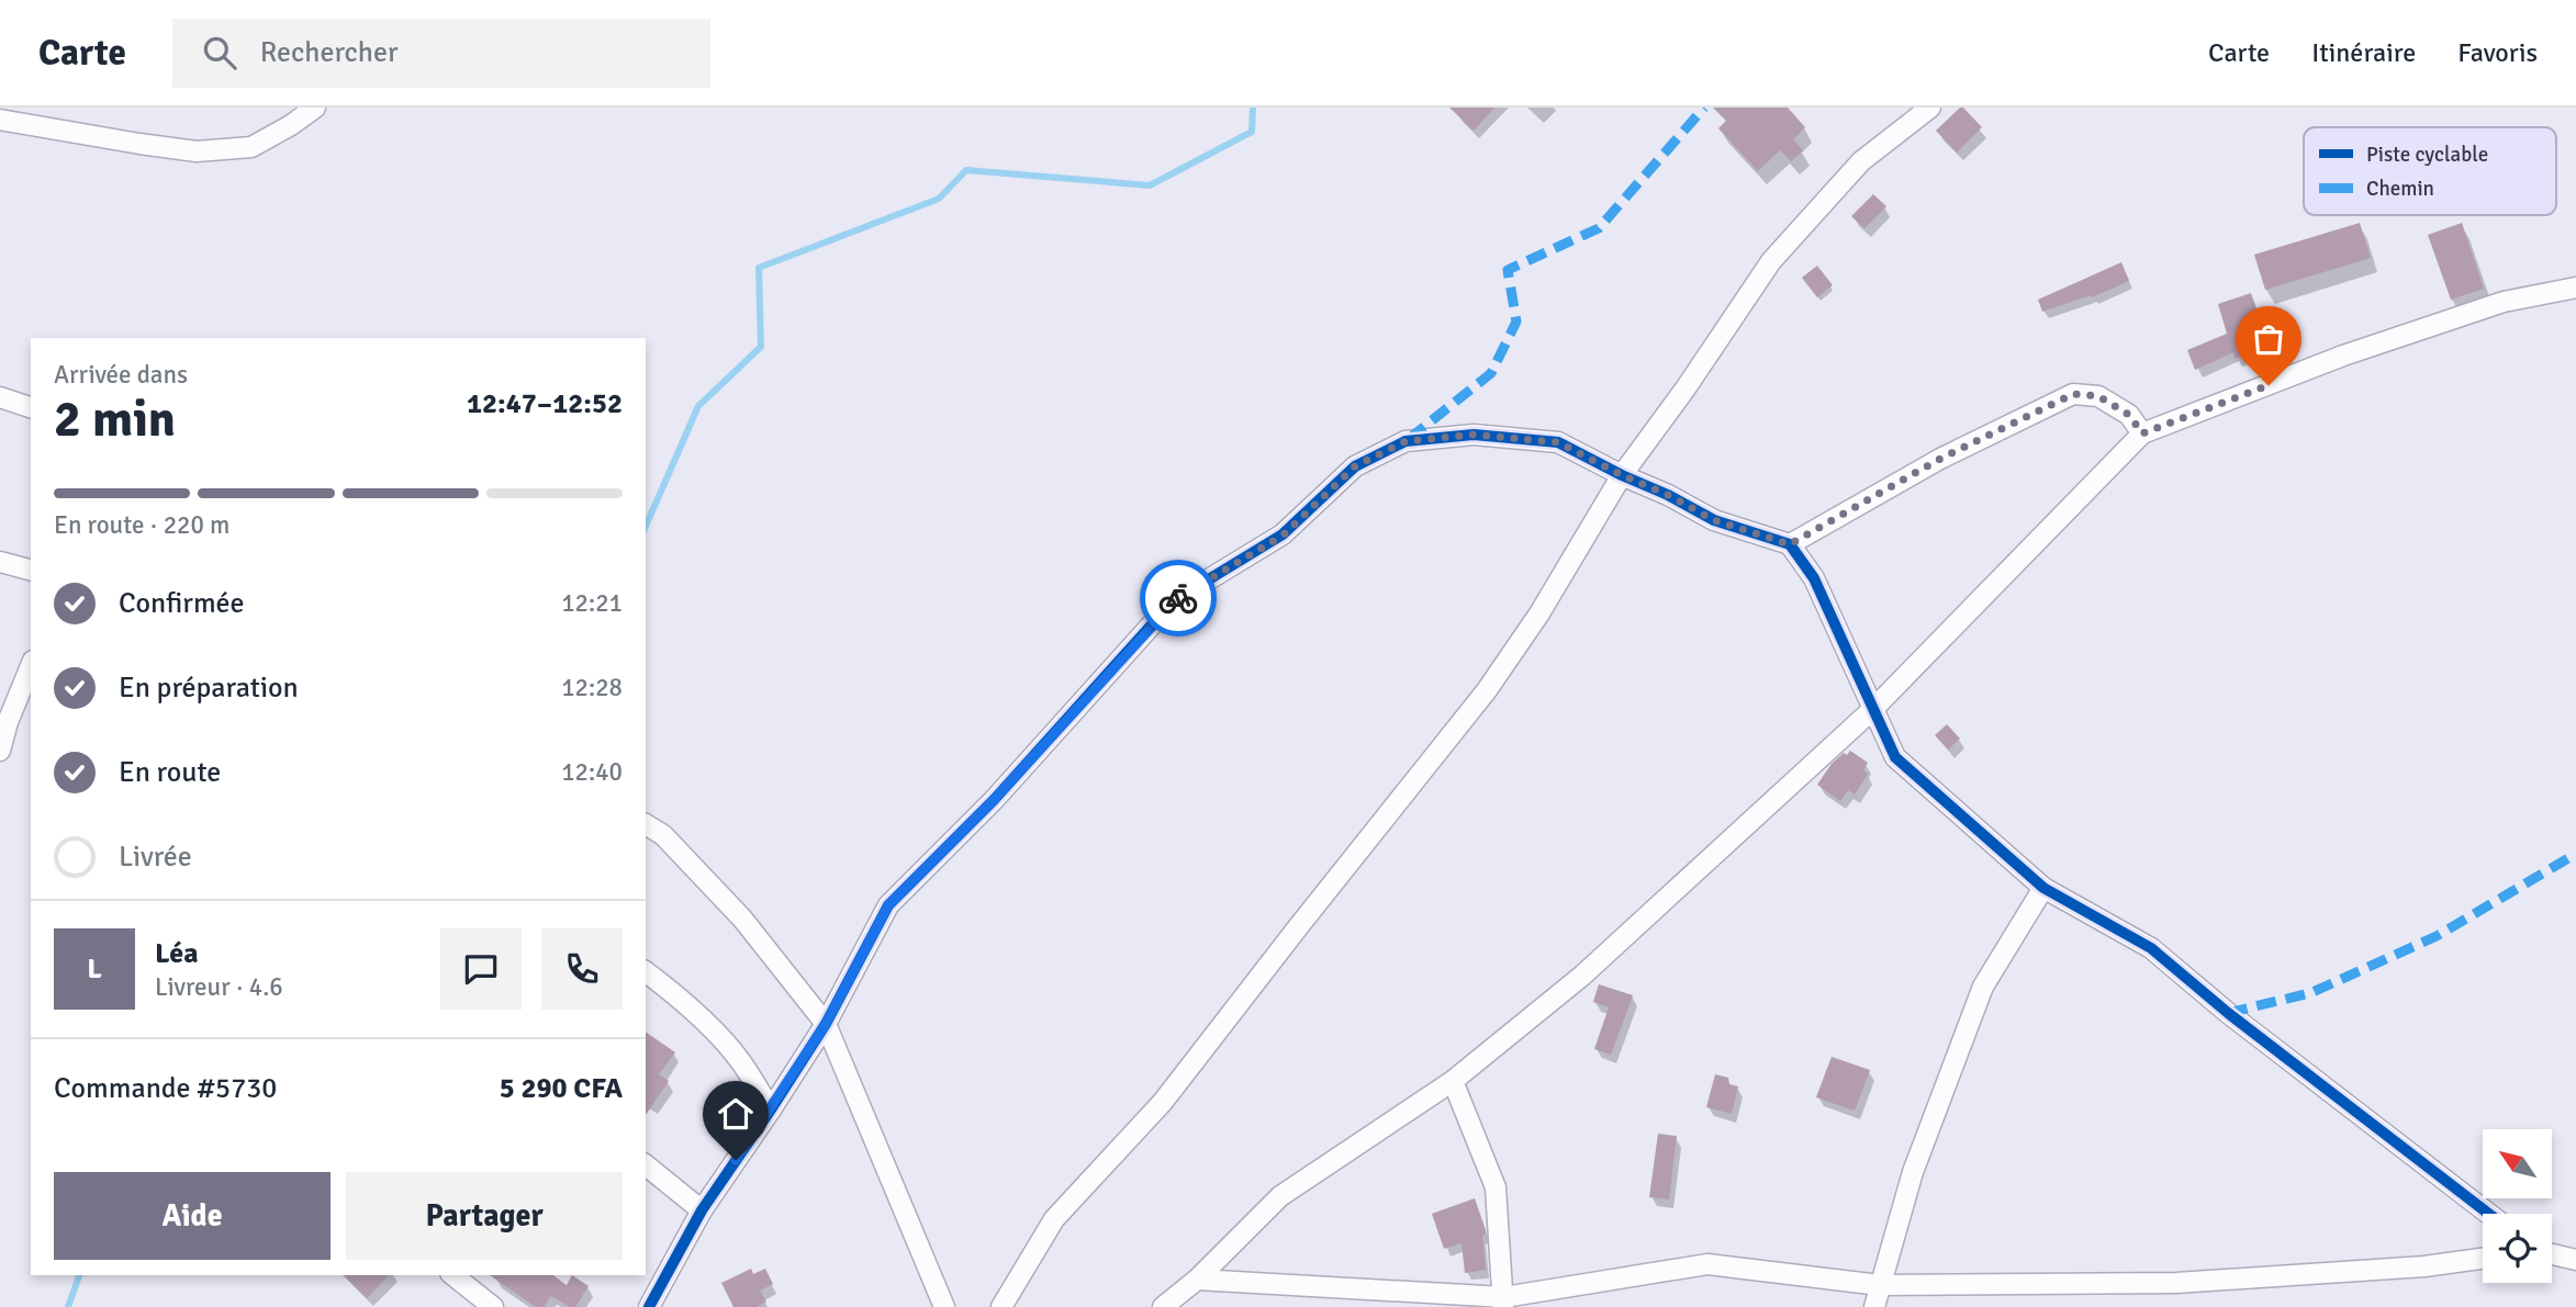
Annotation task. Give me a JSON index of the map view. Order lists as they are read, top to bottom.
{
  "legend": ["Piste cyclable", "Chemin"],
  "north": "top left",
  "page": {
    "header": "Carte",
    "search": "Rechercher",
    "nav": ["Carte", "Itinéraire", "Favoris"],
    "heading": ["2 min", "Arrivée dans", "12:47–12:52"],
    "panel": [
      "Léa",
      "Livreur · 4.6",
      "Commande #5730",
      "5 290 CFA"
    ],
    "bar": "En route · 220 m",
    "list": [
      ["Confirmée", "12:21"],
      ["En préparation", "12:28"],
      ["En route", "12:40"],
      "Livrée"
    ],
    "round": "L",
    "buttons": ["Aide", "Partager"]
  }
}
